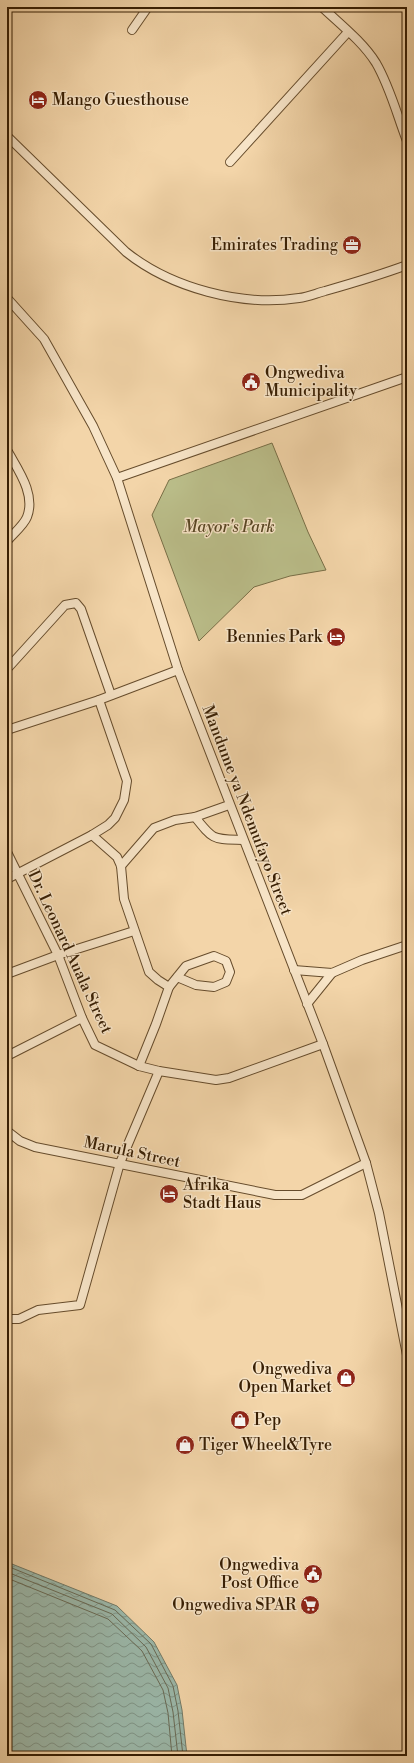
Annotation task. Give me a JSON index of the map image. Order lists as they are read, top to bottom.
{
  "streets": {
    "street": ["Mandume ya Ndemufayo Street", "Dr. Leonard Auala Street", "Marula Street"]
  },
  "crossings": [
    ["Mandume ya Ndemufayo Street", "Dr. Leonard Auala Street"],
    ["Mandume ya Ndemufayo Street", "Marula Street"]
  ],
  "parks": ["Mayor's Park"],
  "places": {
    "hotel": ["Mango Guesthouse", "Bennies Park", "Afrika Stadt Haus"],
    "office": ["Emirates Trading"],
    "public building": ["Ongwediva Municipality", "Ongwediva Post Office"],
    "shop": ["Ongwediva Open Market", "Pep", "Tiger Wheel&Tyre"],
    "supermarket": ["Ongwediva SPAR"]
  }
}
